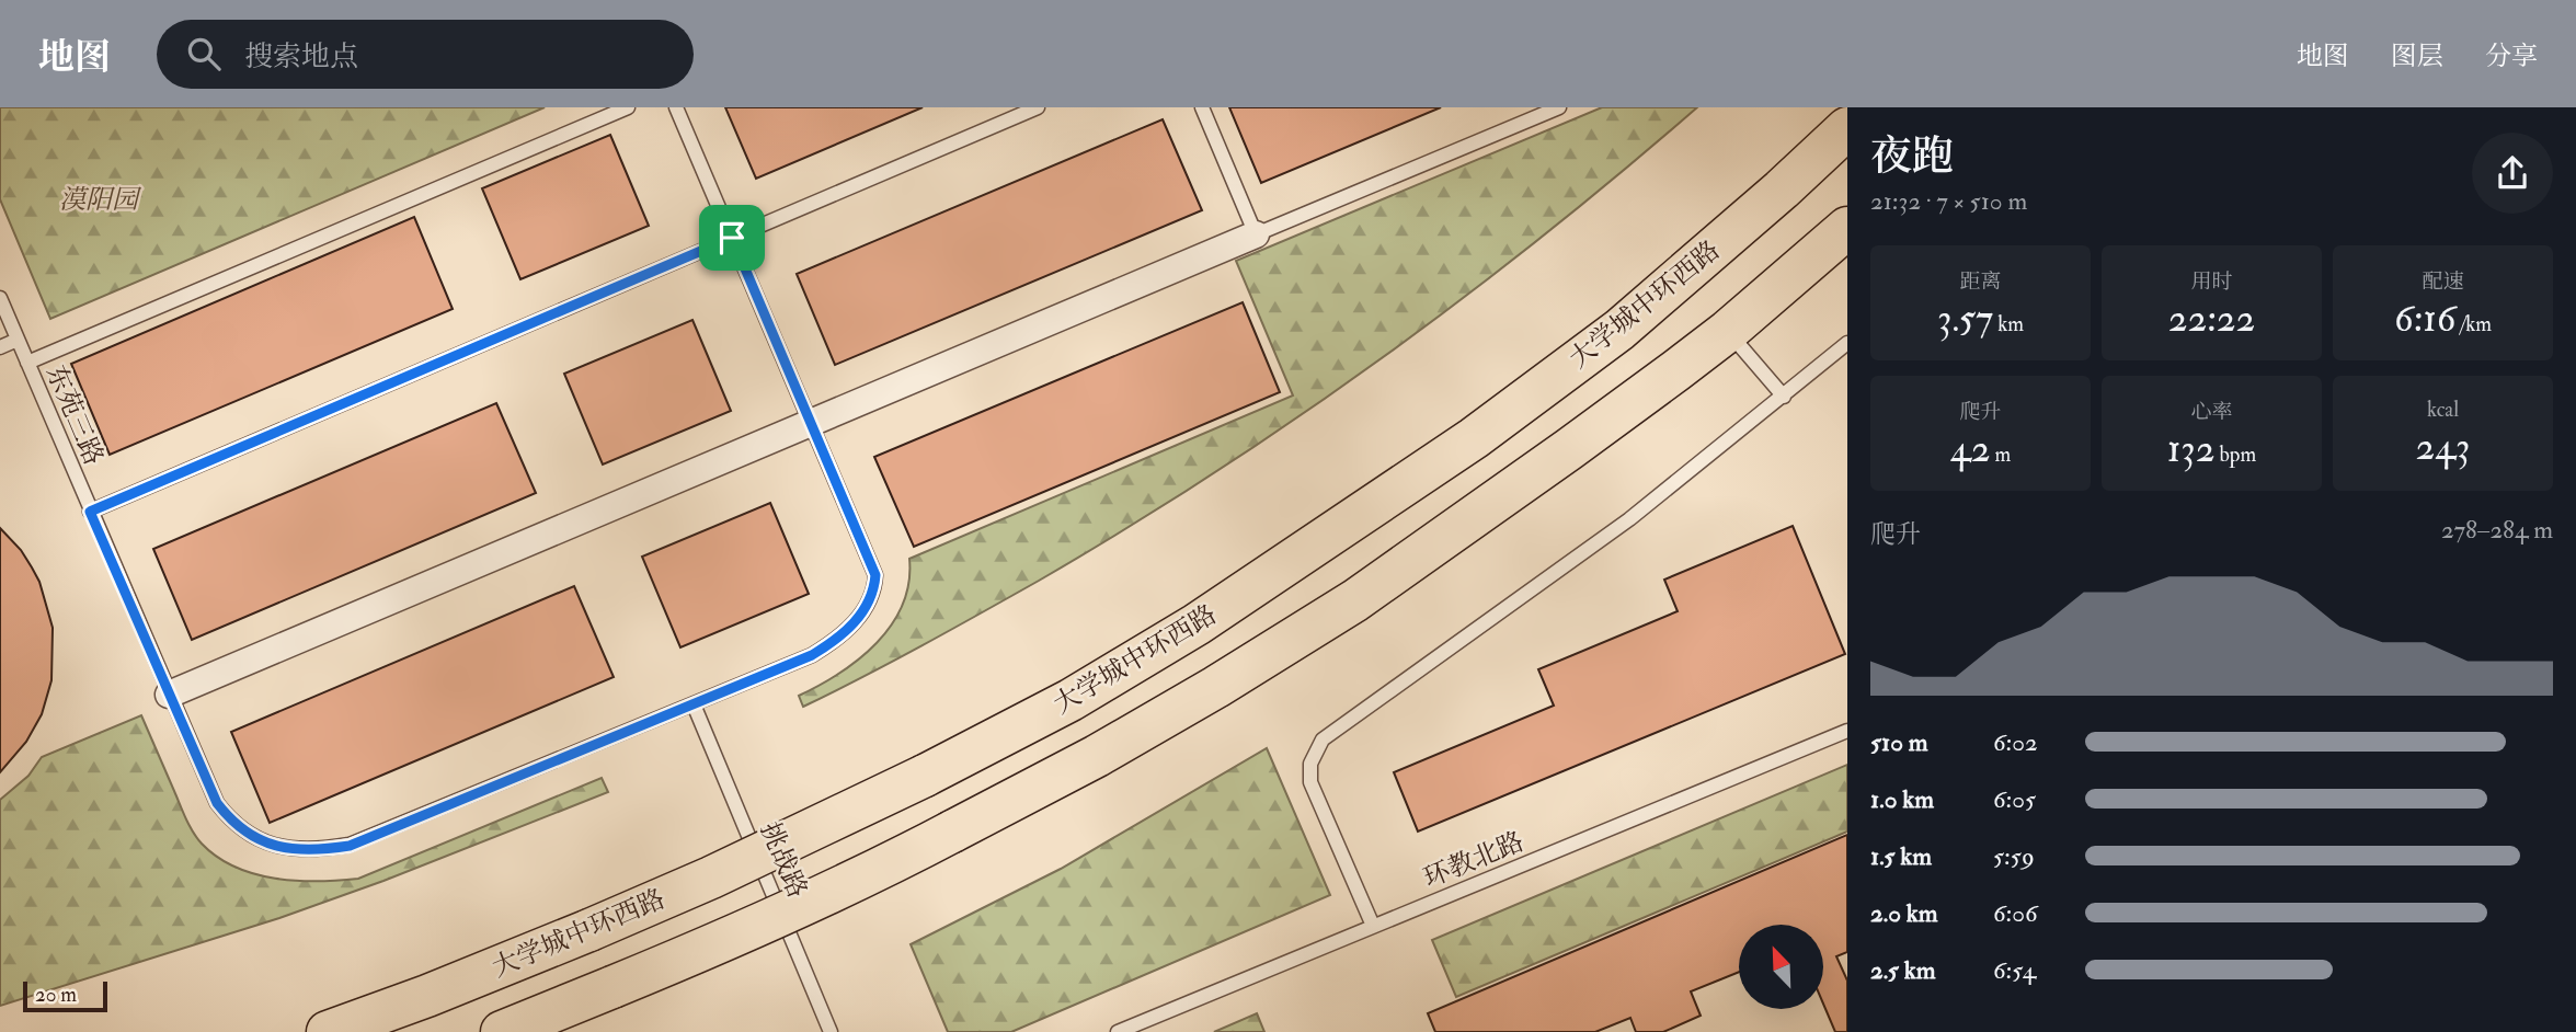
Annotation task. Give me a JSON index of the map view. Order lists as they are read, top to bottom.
{
  "streets": {
    "main road": ["大学城中环西路"],
    "lane": ["东苑三路", "挑战路", "环教北路"]
  },
  "crossings": [
    ["东苑三路", "挑战路"]
  ],
  "parks": ["漠阳园"],
  "scale_bar": "20 m",
  "north": "top left",
  "page": {
    "header": "地图",
    "search": "搜索地点",
    "nav": ["地图", "图层", "分享"],
    "heading": ["夜跑", "21:32 · 7 × 510 m"],
    "stats": [
      ["距离", "3.57 km"],
      ["用时", "22:22"],
      ["配速", "6:16 /km"],
      ["爬升", "42 m"],
      ["心率", "132 bpm"],
      ["kcal", "243"]
    ],
    "chart": ["爬升", "278–284 m"],
    "list": [
      {
        "name": "510 m",
        "note": "6:02"
      },
      {
        "name": "1.0 km",
        "note": "6:05"
      },
      {
        "name": "1.5 km",
        "note": "5:59"
      },
      {
        "name": "2.0 km",
        "note": "6:06"
      },
      {
        "name": "2.5 km",
        "note": "6:54"
      }
    ],
    "scale": "20 m"
  }
}
